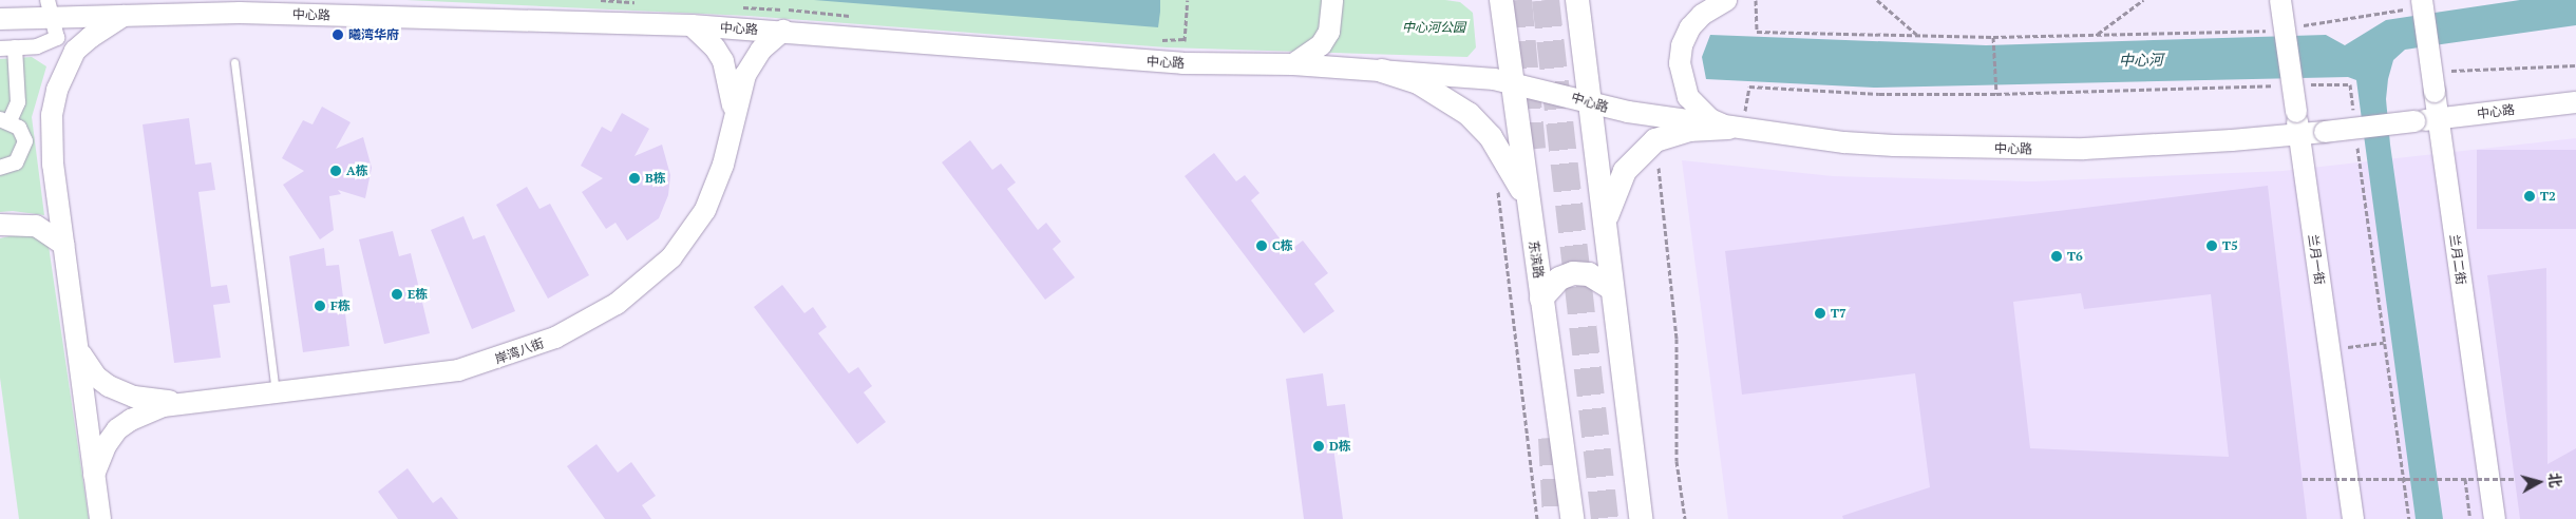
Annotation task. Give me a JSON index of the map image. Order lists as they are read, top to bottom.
{
  "streets": {
    "main road": [
      "中心路",
      "东滨路",
      "兰月一街",
      "兰月二街",
      "岸湾八街"
    ]
  },
  "crossings": [
    ["中心路", "东滨路"],
    ["中心路", "兰月一街"],
    ["中心路", "兰月二街"],
    ["中心路", "岸湾八街"]
  ],
  "water": ["中心河"],
  "parks": ["中心河公园"],
  "places": [
    "曦湾华府",
    "A栋",
    "B栋",
    "T2",
    "C栋",
    "T5",
    "T6",
    "E栋",
    "F栋",
    "T7",
    "D栋"
  ],
  "north": "right"
}
